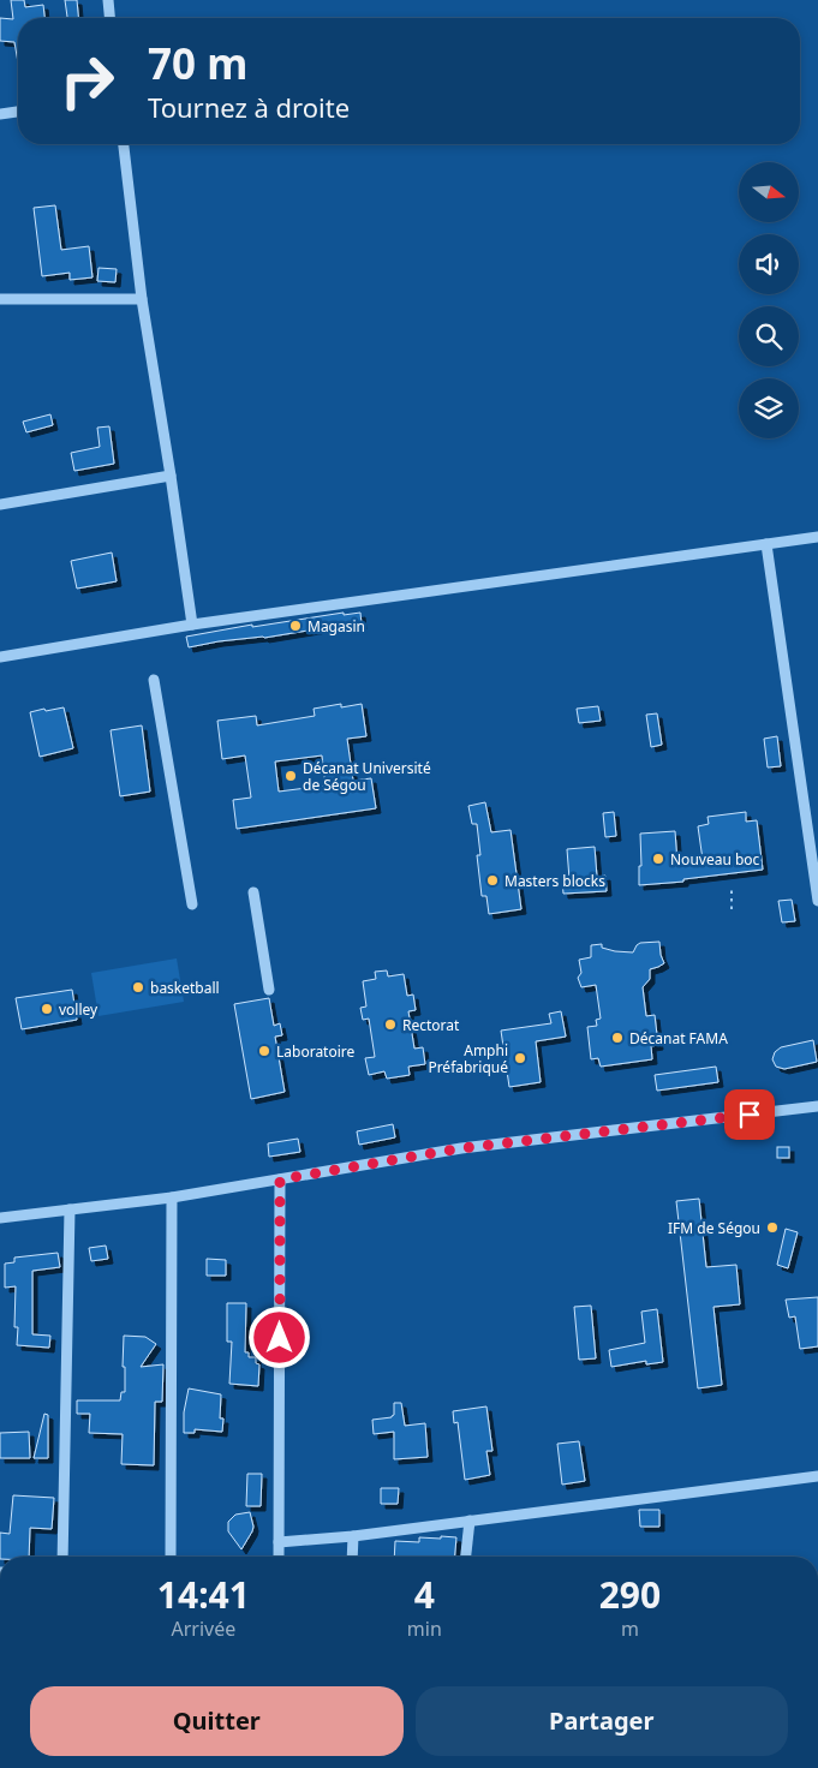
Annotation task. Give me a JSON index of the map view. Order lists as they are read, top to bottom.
{
  "places": [
    "Magasin",
    "Décanat Université de Ségou",
    "Nouveau boc",
    "Masters blocks",
    "basketball",
    "volley",
    "Rectorat",
    "Décanat FAMA",
    "Laboratoire",
    "Amphi Préfabriqué",
    "IFM de Ségou"
  ],
  "north": "right",
  "page": {
    "turn": ["70 m", "Tournez à droite"],
    "eta": [
      "14:41",
      "Arrivée",
      "4",
      "min",
      "290",
      "m"
    ],
    "buttons": ["Quitter", "Partager"]
  }
}
